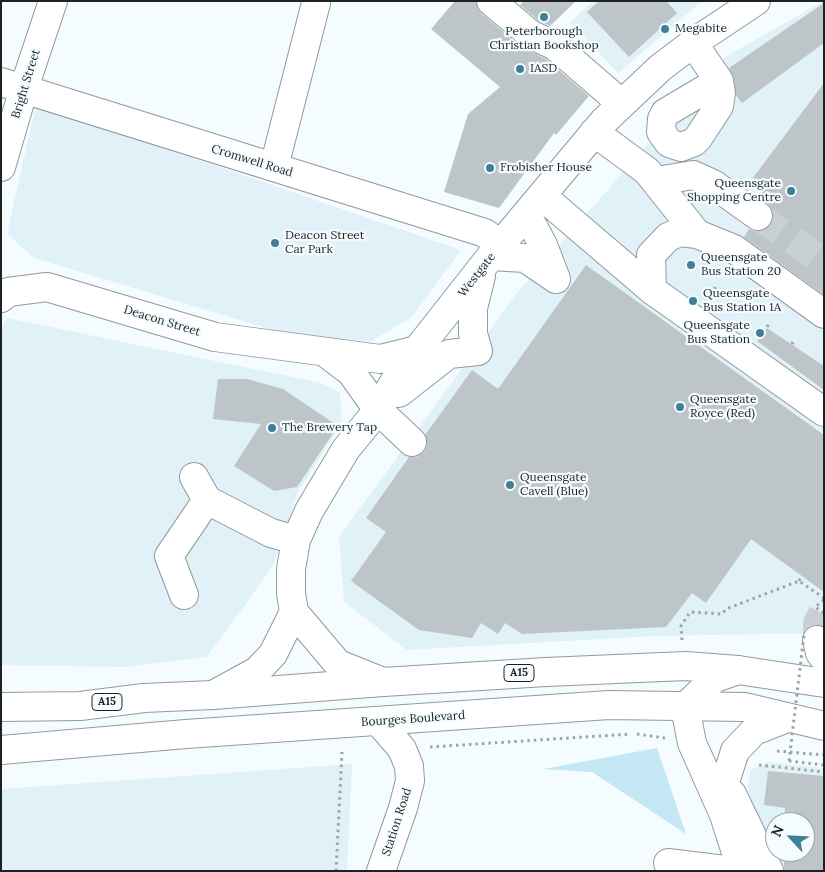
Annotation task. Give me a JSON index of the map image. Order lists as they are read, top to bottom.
{
  "streets": {
    "street": [
      "Bright Street",
      "Cromwell Road",
      "Westgate",
      "Deacon Street",
      "A15",
      "Bourges Boulevard",
      "Station Road"
    ]
  },
  "crossings": [
    ["Bright Street", "Cromwell Road"],
    ["Cromwell Road", "Westgate"],
    ["Westgate", "Deacon Street"],
    ["Bourges Boulevard", "Station Road"]
  ],
  "places": [
    "Peterborough Christian Bookshop",
    "Megabite",
    "IASD",
    "Frobisher House",
    "Queensgate Shopping Centre",
    "Deacon Street Car Park",
    "Queensgate Bus Station 20",
    "Queensgate Bus Station 1A",
    "Queensgate Bus Station",
    "Queensgate Royce (Red)",
    "The Brewery Tap",
    "Queensgate Cavell (Blue)"
  ],
  "north": "top left"
}
